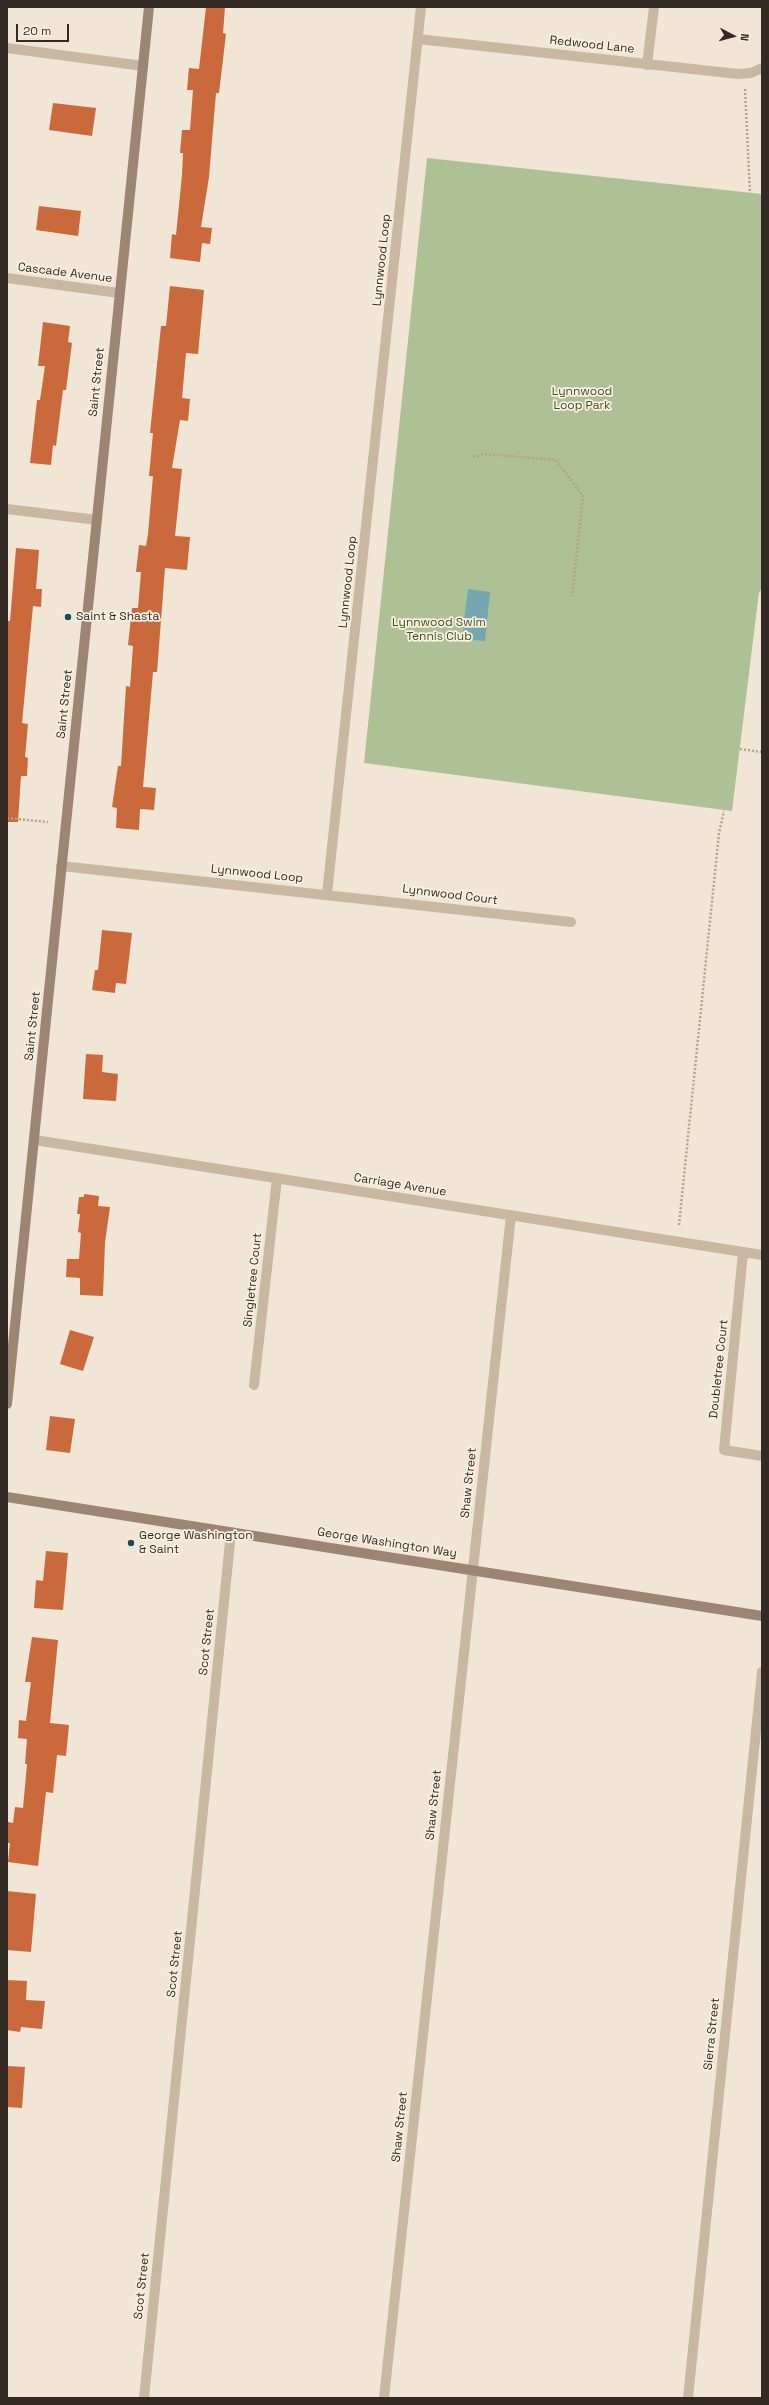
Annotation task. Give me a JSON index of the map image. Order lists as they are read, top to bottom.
{
  "streets": {
    "street": [
      "Redwood Lane",
      "Lynnwood Loop",
      "Cascade Avenue",
      "Saint Street",
      "Lynnwood Court",
      "Carriage Avenue",
      "Singletree Court",
      "Doubletree Court",
      "Shaw Street",
      "George Washington Way",
      "Scot Street",
      "Sierra Street"
    ]
  },
  "crossings": [
    ["Redwood Lane", "Lynnwood Loop"],
    ["Lynnwood Loop", "Saint Street"],
    ["Lynnwood Loop", "Lynnwood Court"],
    ["Cascade Avenue", "Saint Street"],
    ["Saint Street", "Carriage Avenue"],
    ["Carriage Avenue", "Singletree Court"],
    ["Carriage Avenue", "Doubletree Court"],
    ["Carriage Avenue", "Shaw Street"],
    ["Shaw Street", "George Washington Way"],
    ["George Washington Way", "Scot Street"]
  ],
  "parks": ["Lynnwood Loop Park", "Lynnwood Swim Tennis Club"],
  "places": ["Saint & Shasta", "George Washington & Saint"],
  "scale_bar": "20 m",
  "north": "right"
}
